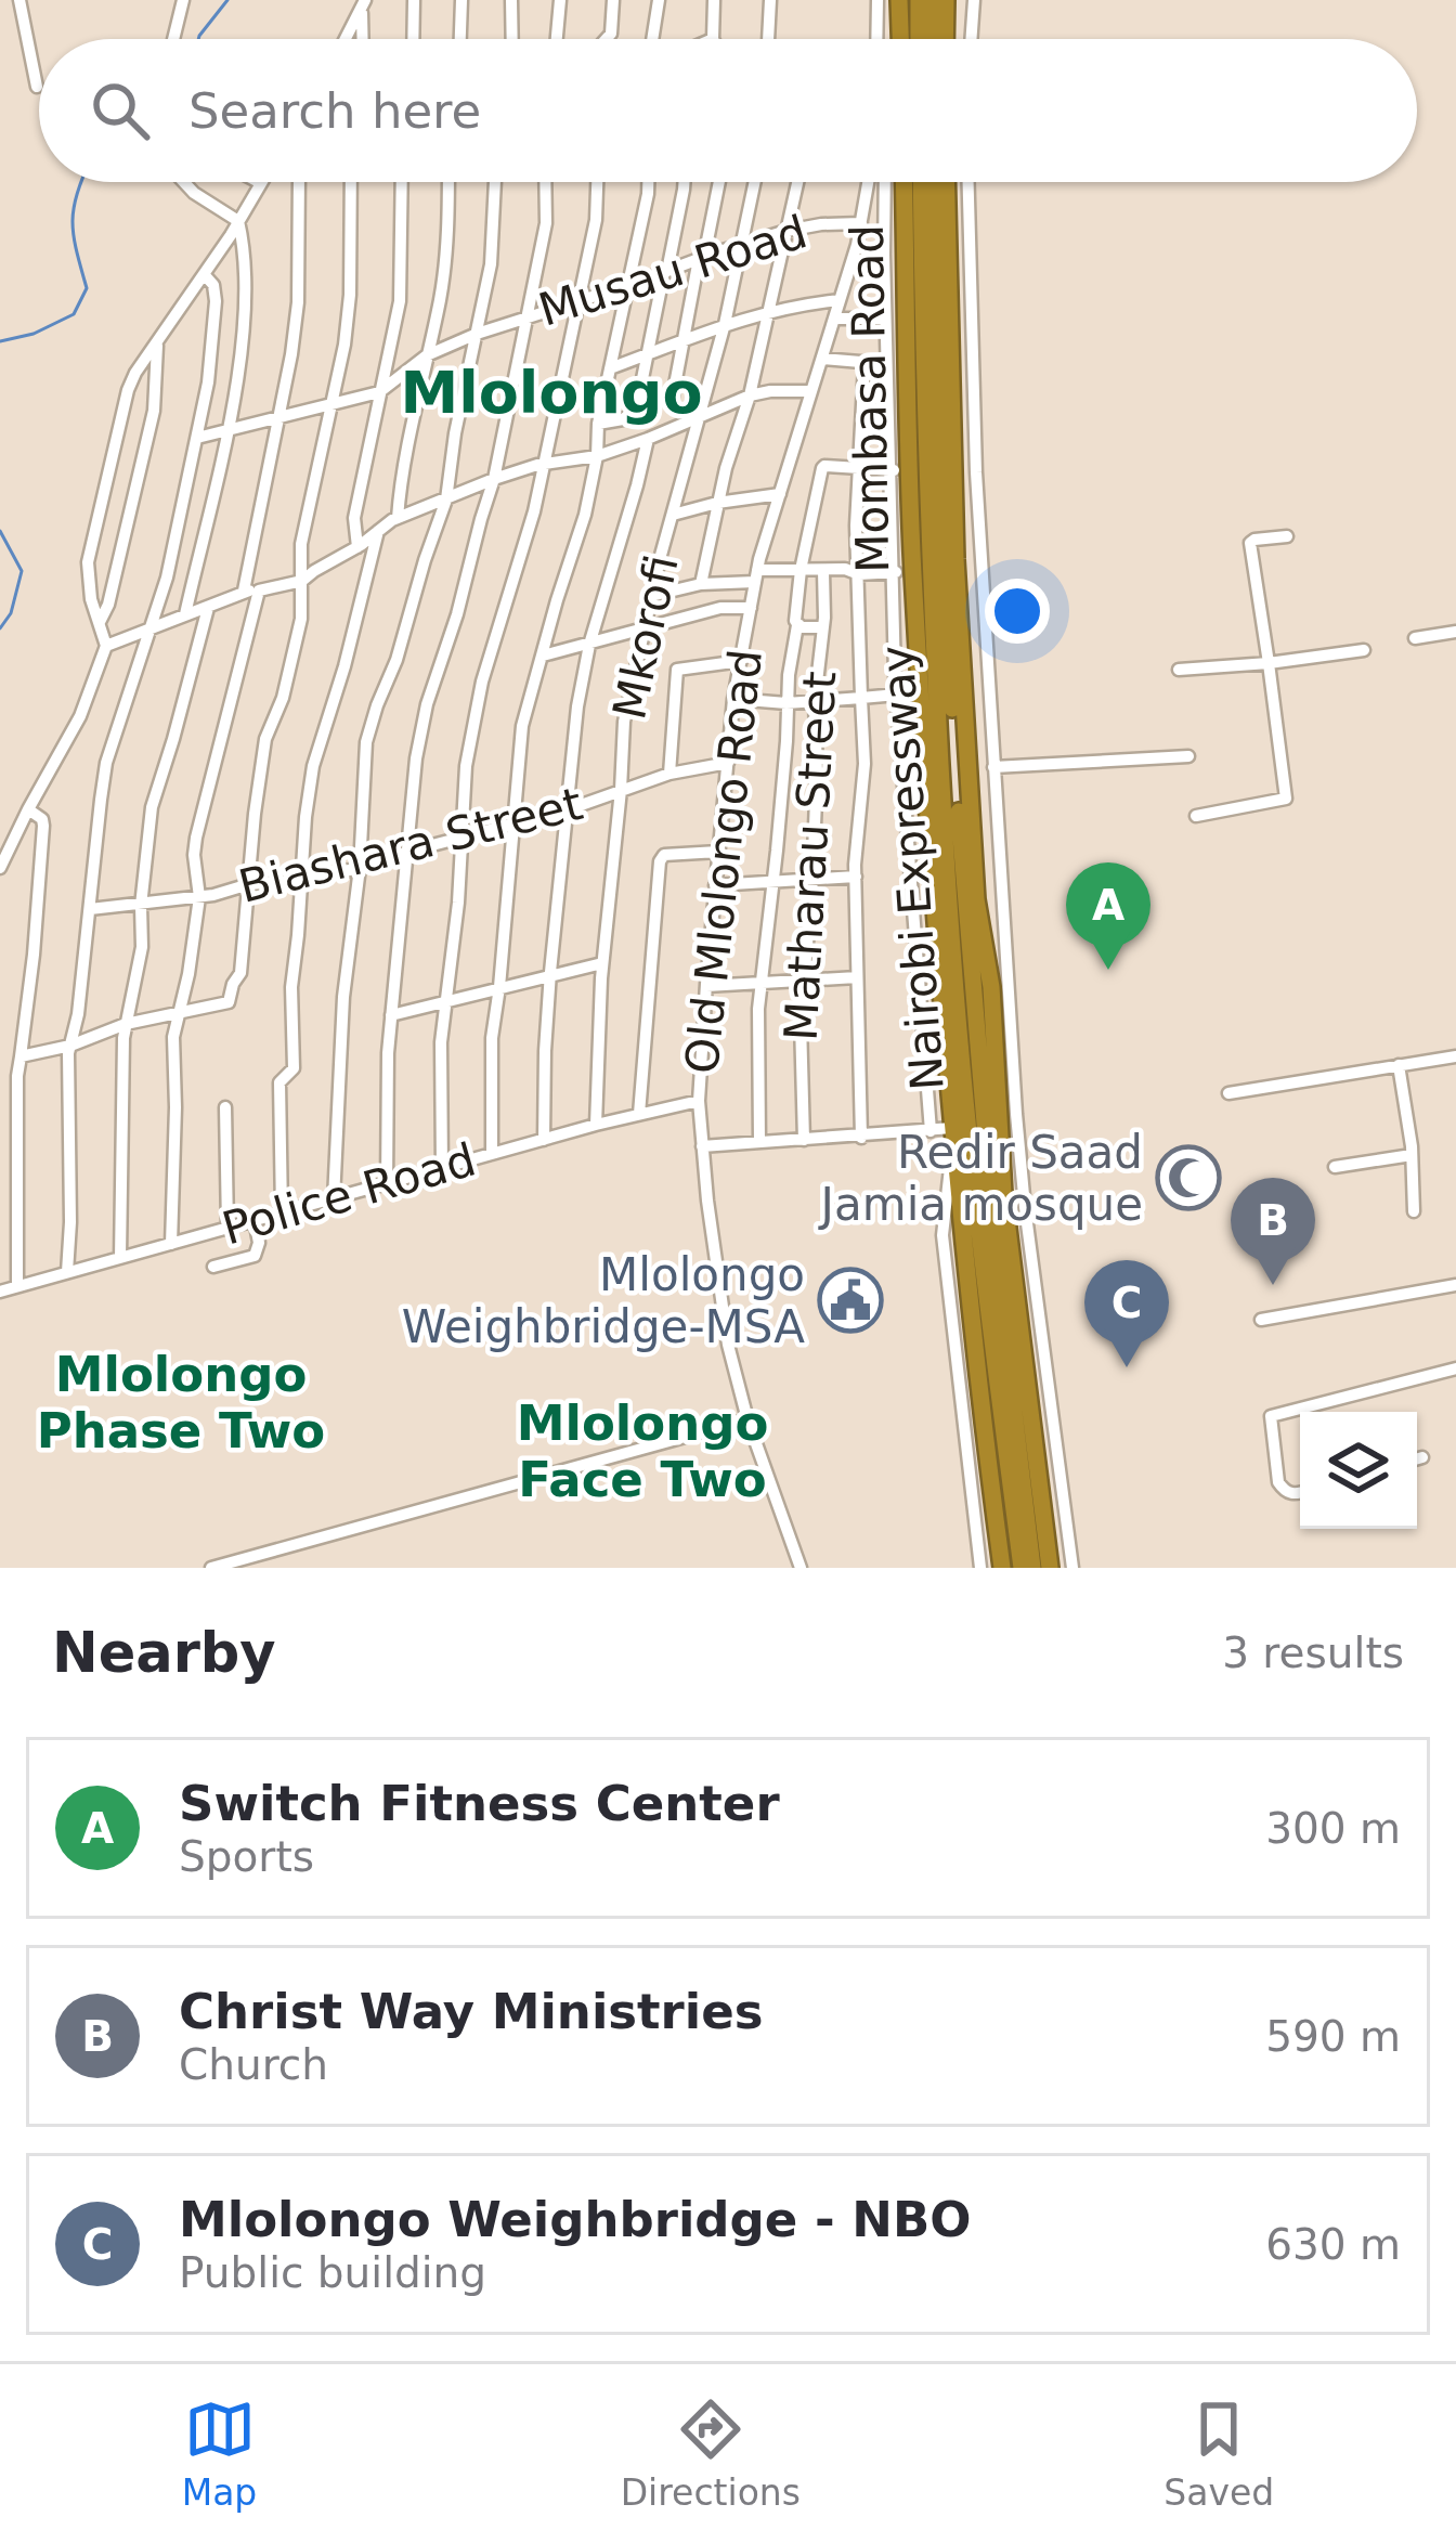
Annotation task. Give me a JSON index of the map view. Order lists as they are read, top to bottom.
{
  "streets": {
    "highway": ["Mombasa Road", "Nairobi Expressway"],
    "street": [
      "Musau Road",
      "Mkorofi",
      "Biashara Street",
      "Matharau Street",
      "Old Mlolongo Road",
      "Police Road"
    ]
  },
  "crossings": [
    ["Musau Road", "Mkorofi"],
    ["Musau Road", "Old Mlolongo Road"],
    ["Mkorofi", "Biashara Street"],
    ["Mkorofi", "Police Road"],
    ["Biashara Street", "Old Mlolongo Road"],
    ["Old Mlolongo Road", "Police Road"]
  ],
  "districts": ["Mlolongo", "Mlolongo Phase Two", "Mlolongo Face Two"],
  "places": {
    "mosque": ["Redir Saad Jamia mosque"],
    "public building": ["Mlolongo Weighbridge-MSA"]
  },
  "page": {
    "search": "Search here",
    "pins": ["A", "B", "C"],
    "heading": ["Nearby", "3 results"],
    "list": [
      {
        "mark": "A",
        "name": "Switch Fitness Center",
        "note": "Sports",
        "value": "300 m"
      },
      {
        "mark": "B",
        "name": "Christ Way Ministries",
        "note": "Church",
        "value": "590 m"
      },
      {
        "mark": "C",
        "name": "Mlolongo Weighbridge - NBO",
        "note": "Public building",
        "value": "630 m"
      }
    ],
    "nav": ["Map", "Directions", "Saved"]
  }
}
